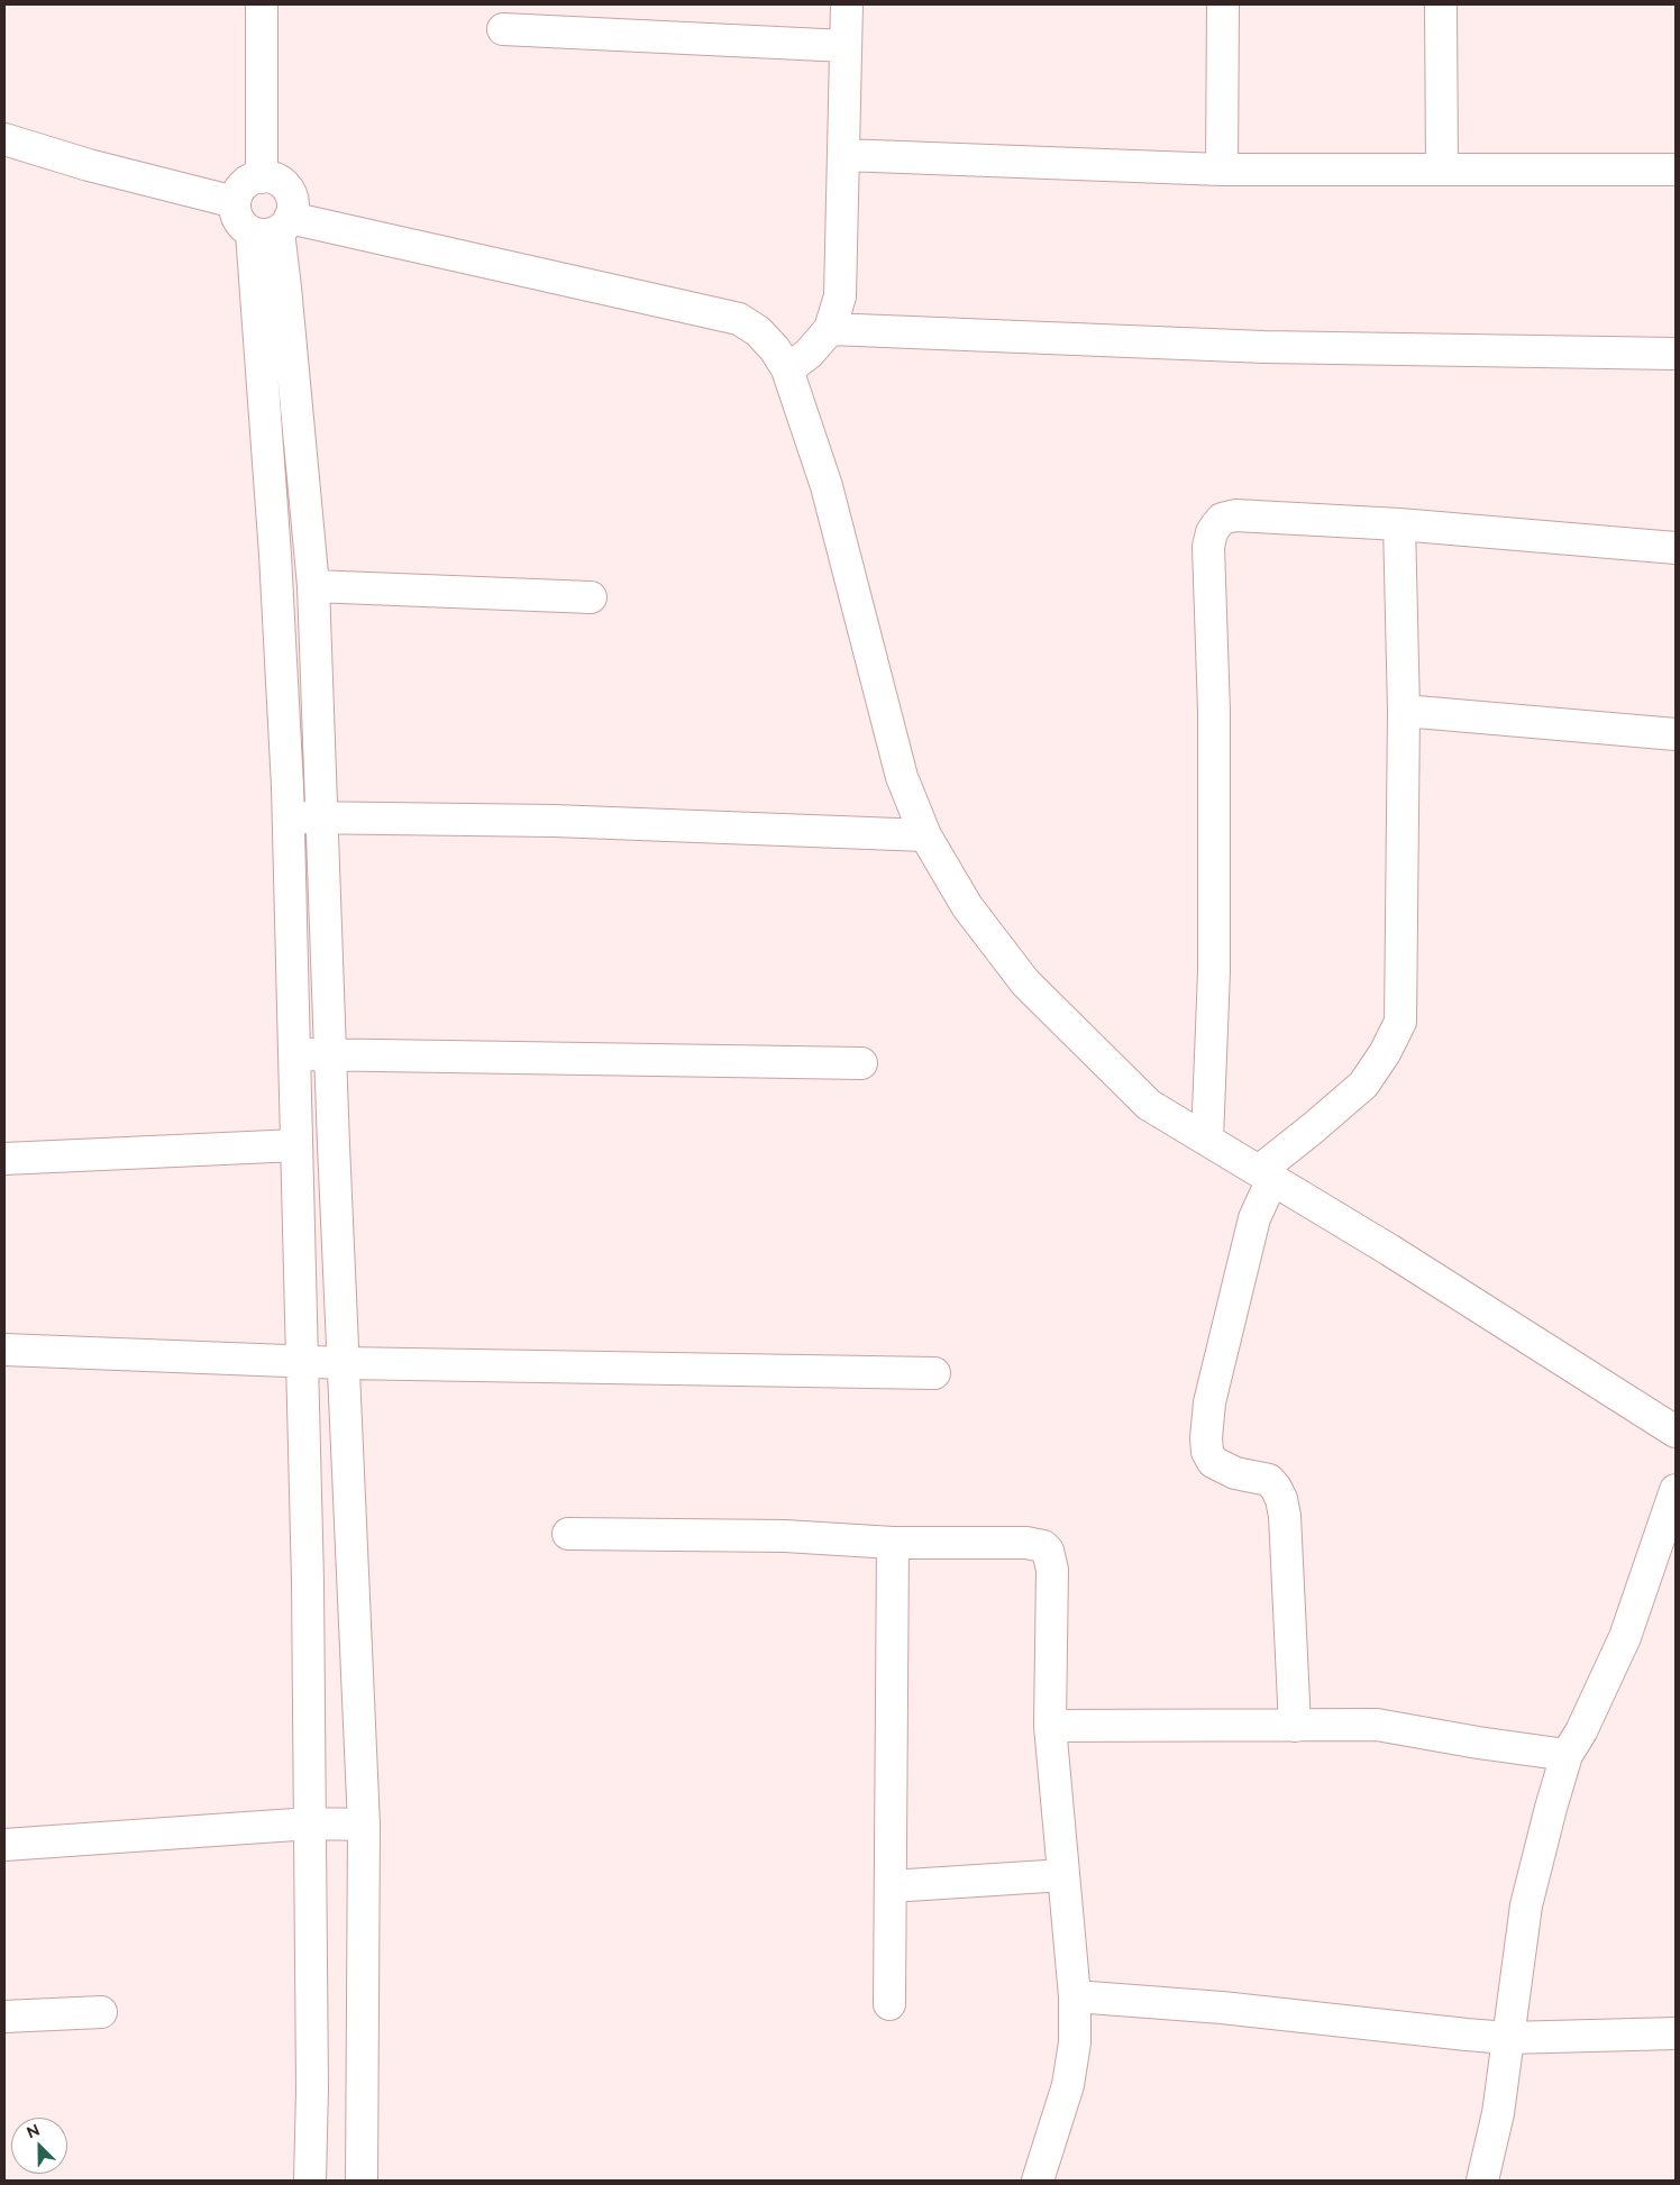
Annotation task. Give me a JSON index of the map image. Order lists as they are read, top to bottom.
{
  "north": "top left"
}
